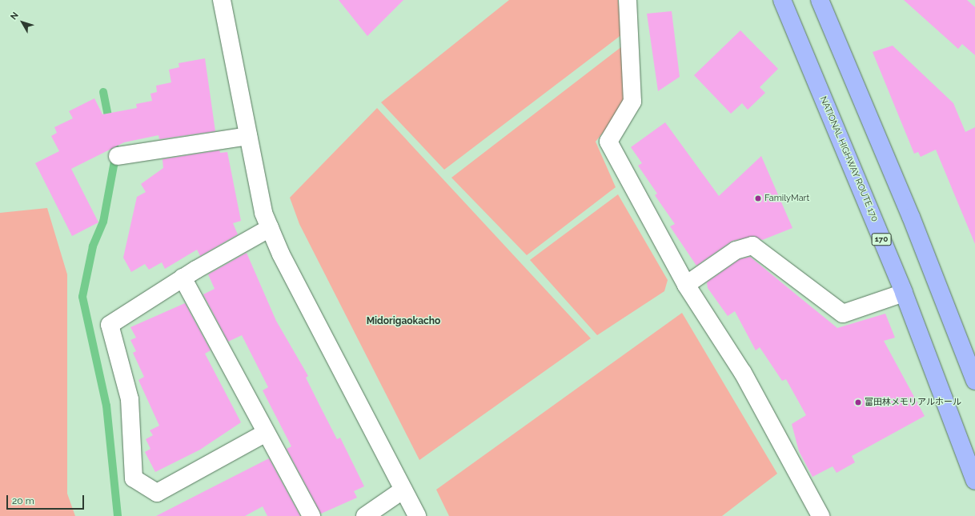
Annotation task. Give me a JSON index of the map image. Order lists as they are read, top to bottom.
{
  "streets": {
    "highway": ["NATIONAL HIGHWAY ROUTE 170", "170"]
  },
  "districts": ["Midorigaokacho"],
  "places": ["FamilyMart", "富田林メモリアルホール"],
  "scale_bar": "20 m",
  "north": "top left"
}
